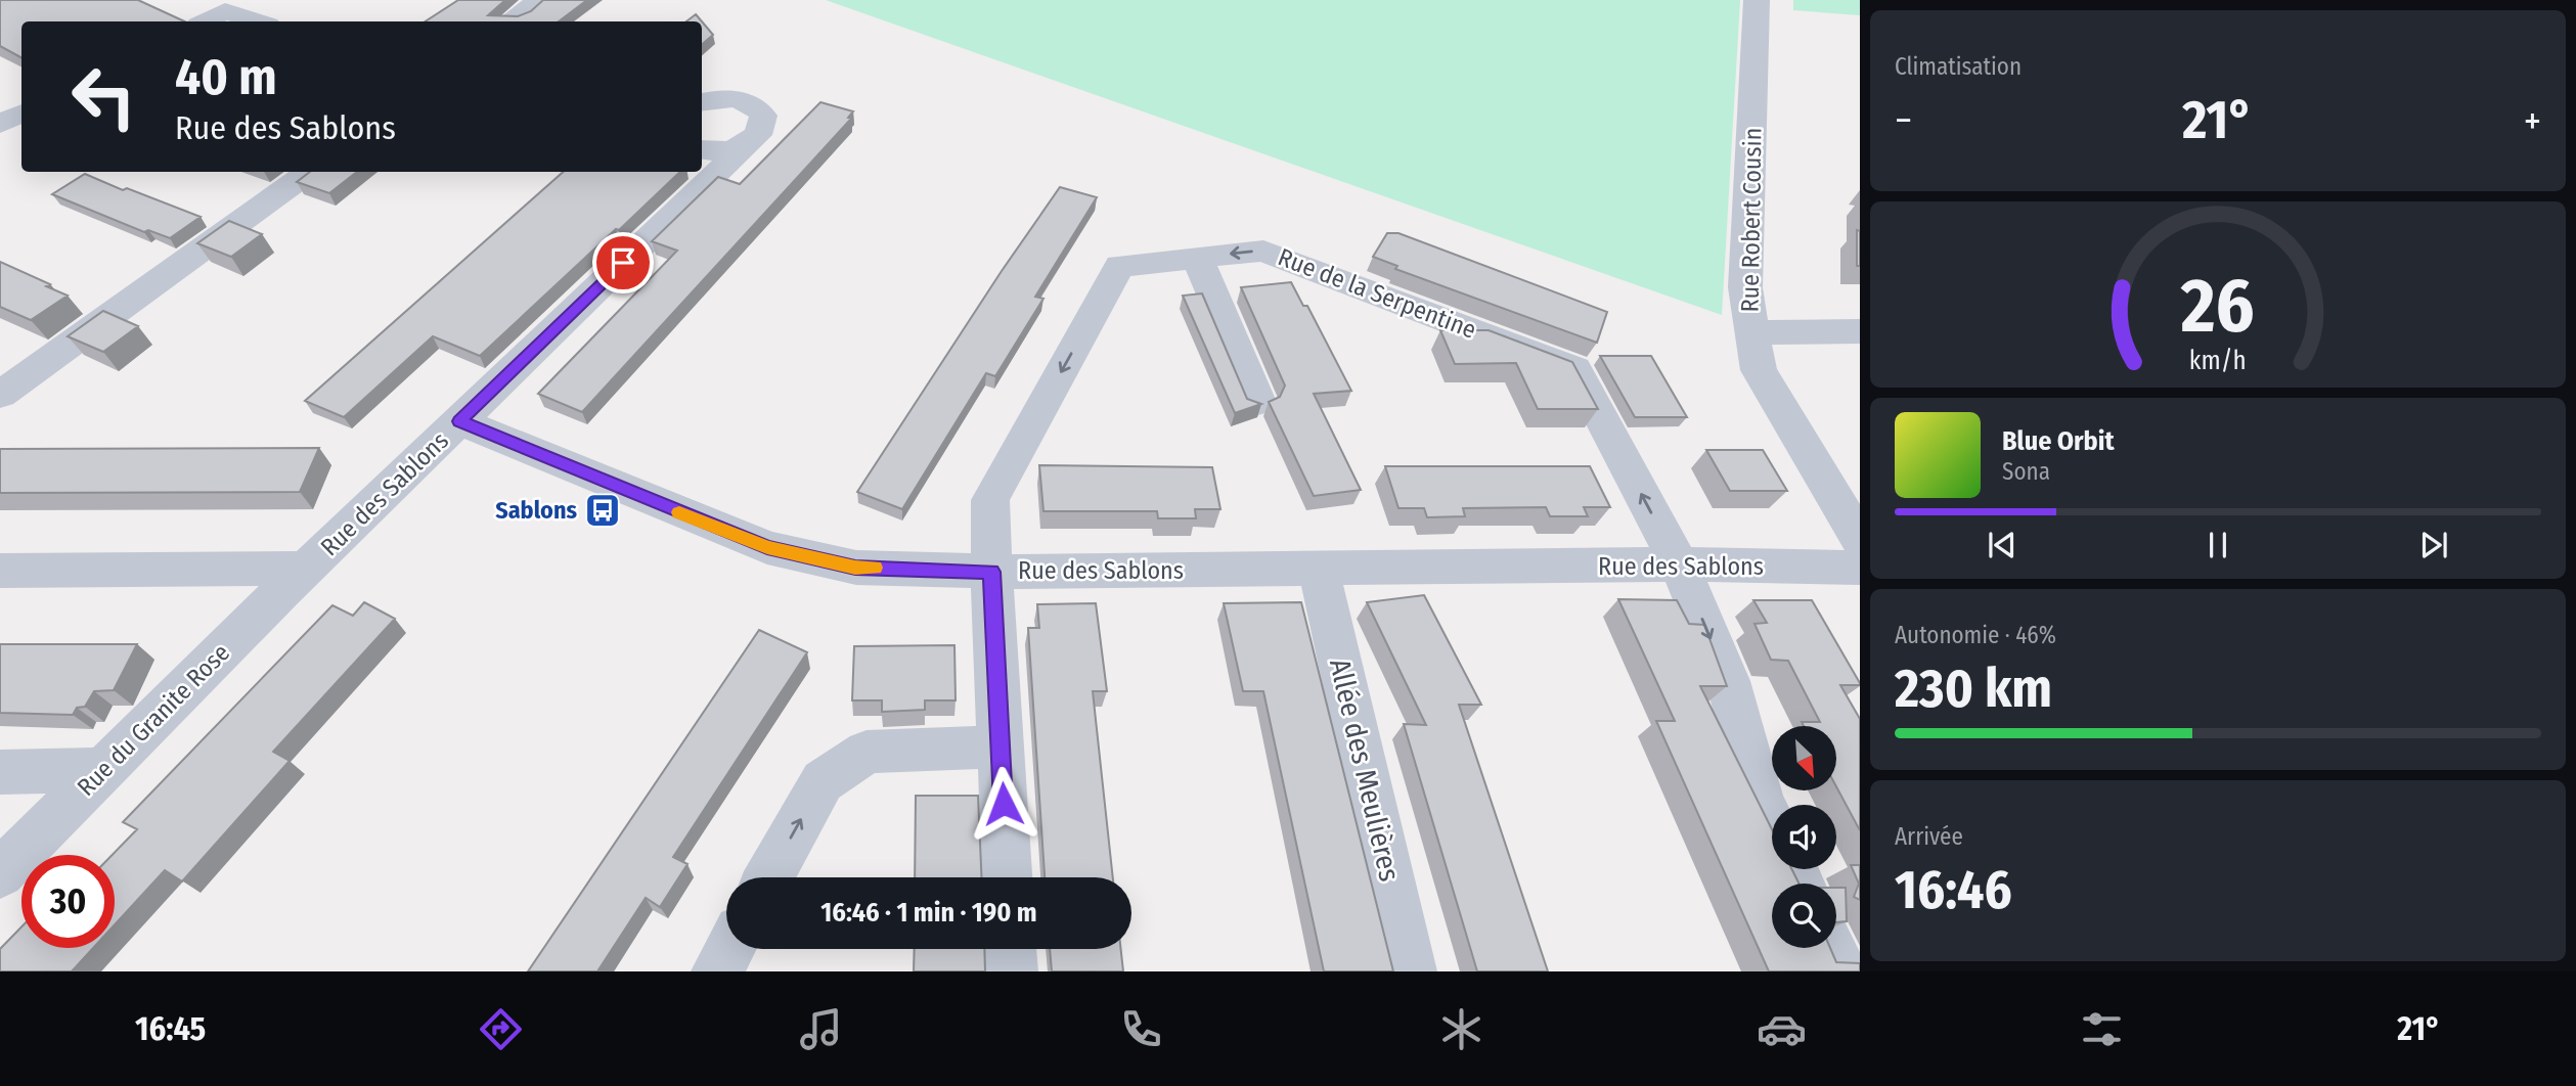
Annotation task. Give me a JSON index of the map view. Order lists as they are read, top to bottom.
{
  "streets": {
    "street": [
      "Rue Robert Cousin",
      "Rue de la Serpentine",
      "Rue des Sablons",
      "Rue du Granite Rose",
      "Allée des Meulières"
    ]
  },
  "crossings": [
    ["Rue de la Serpentine", "Rue des Sablons"],
    ["Rue des Sablons", "Rue du Granite Rose"],
    ["Rue des Sablons", "Allée des Meulières"]
  ],
  "places": {
    "bus stop": ["Sablons"]
  },
  "north": "bottom right",
  "page": {
    "tile": [
      "Climatisation",
      ["Autonomie · 46%", "230 km"],
      ["Arrivée", "16:46"]
    ],
    "turn": ["40 m", "Rue des Sablons"],
    "heat": ["−", "21°", "+"],
    "song": ["Blue Orbit", "Sona"],
    "limit": "30",
    "trip": "16:46 · 1 min · 190 m",
    "tabs": ["16:45", "21°"],
    "gauge": ["26", "km/h"]
  }
}
